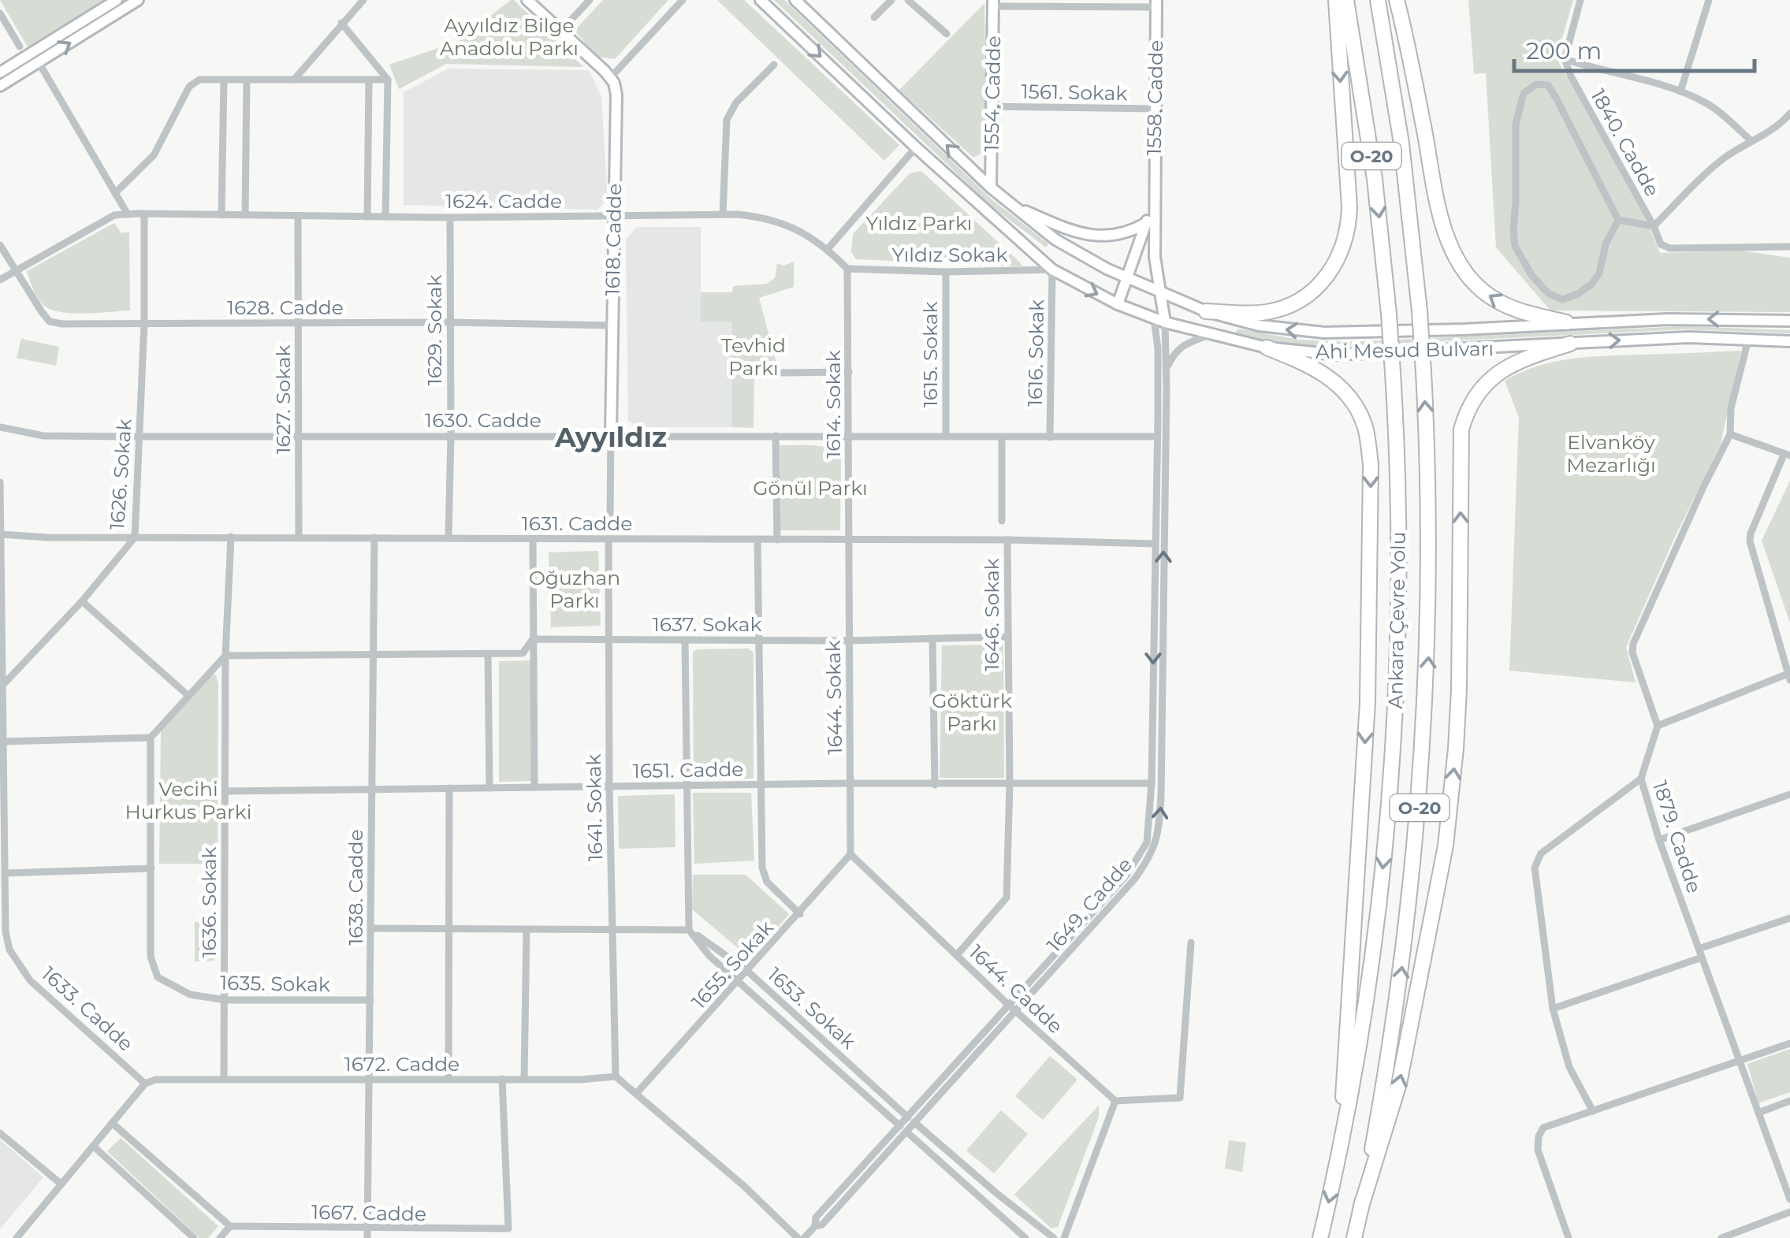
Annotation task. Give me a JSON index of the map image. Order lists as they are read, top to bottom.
{
  "streets": {
    "highway": ["O-20", "Ankara Çevre Yolu"],
    "main road": [
      "1554. Cadde",
      "1558. Cadde",
      "1618. Cadde",
      "Ahi Mesud Bulvarı"
    ],
    "street": [
      "1561. Sokak",
      "1840. Cadde",
      "1624. Cadde",
      "Yıldız Sokak",
      "1628. Cadde",
      "1629. Sokak",
      "1616. Sokak",
      "1615. Sokak",
      "1627. Sokak",
      "1614. Sokak",
      "1630. Cadde",
      "1626. Sokak",
      "1631. Cadde",
      "1646. Sokak",
      "1637. Sokak",
      "1644. Sokak",
      "1651. Cadde",
      "1641. Sokak",
      "1879. Cadde",
      "1638. Cadde",
      "1636. Sokak",
      "1649. Cadde",
      "1655. Sokak",
      "1635. Sokak",
      "1644. Cadde",
      "1653. Sokak",
      "1633. Cadde",
      "1672. Cadde",
      "1667. Cadde"
    ]
  },
  "crossings": [
    ["1561. Sokak", "1554. Cadde"],
    ["1561. Sokak", "1558. Cadde"],
    ["1554. Cadde", "Ahi Mesud Bulvarı"],
    ["1624. Cadde", "1618. Cadde"],
    ["1624. Cadde", "Yıldız Sokak"],
    ["1624. Cadde", "1628. Cadde"],
    ["1624. Cadde", "1629. Sokak"],
    ["1624. Cadde", "1627. Sokak"],
    ["1624. Cadde", "1614. Sokak"],
    ["1624. Cadde", "1626. Sokak"],
    ["1618. Cadde", "1628. Cadde"],
    ["1618. Cadde", "1630. Cadde"],
    ["Yıldız Sokak", "Ahi Mesud Bulvarı"],
    ["Yıldız Sokak", "1616. Sokak"],
    ["Yıldız Sokak", "1615. Sokak"],
    ["Yıldız Sokak", "1614. Sokak"],
    ["1628. Cadde", "1629. Sokak"],
    ["1628. Cadde", "1627. Sokak"],
    ["1628. Cadde", "1626. Sokak"],
    ["1629. Sokak", "1630. Cadde"],
    ["1629. Sokak", "1631. Cadde"],
    ["Ahi Mesud Bulvarı", "1616. Sokak"],
    ["Ahi Mesud Bulvarı", "1649. Cadde"],
    ["1616. Sokak", "1630. Cadde"],
    ["1615. Sokak", "1630. Cadde"],
    ["1627. Sokak", "1630. Cadde"],
    ["1627. Sokak", "1631. Cadde"],
    ["1614. Sokak", "1630. Cadde"],
    ["1614. Sokak", "1631. Cadde"],
    ["1614. Sokak", "1644. Sokak"],
    ["1630. Cadde", "1626. Sokak"],
    ["1630. Cadde", "1649. Cadde"],
    ["1626. Sokak", "1631. Cadde"],
    ["1626. Sokak", "1633. Cadde"],
    ["1631. Cadde", "1646. Sokak"],
    ["1631. Cadde", "1644. Sokak"],
    ["1631. Cadde", "1641. Sokak"],
    ["1631. Cadde", "1638. Cadde"],
    ["1631. Cadde", "1636. Sokak"],
    ["1631. Cadde", "1649. Cadde"],
    ["1631. Cadde", "1633. Cadde"],
    ["1646. Sokak", "1637. Sokak"],
    ["1646. Sokak", "1651. Cadde"],
    ["1646. Sokak", "1644. Cadde"],
    ["1637. Sokak", "1644. Sokak"],
    ["1637. Sokak", "1641. Sokak"],
    ["1637. Sokak", "1638. Cadde"],
    ["1637. Sokak", "1636. Sokak"],
    ["1644. Sokak", "1651. Cadde"],
    ["1644. Sokak", "1655. Sokak"],
    ["1644. Sokak", "1644. Cadde"],
    ["1651. Cadde", "1641. Sokak"],
    ["1651. Cadde", "1638. Cadde"],
    ["1651. Cadde", "1636. Sokak"],
    ["1651. Cadde", "1649. Cadde"],
    ["1641. Sokak", "1672. Cadde"],
    ["1638. Cadde", "1635. Sokak"],
    ["1638. Cadde", "1672. Cadde"],
    ["1638. Cadde", "1667. Cadde"],
    ["1636. Sokak", "1635. Sokak"],
    ["1636. Sokak", "1672. Cadde"],
    ["1649. Cadde", "1644. Cadde"],
    ["1649. Cadde", "1653. Sokak"],
    ["1655. Sokak", "1644. Cadde"],
    ["1655. Sokak", "1653. Sokak"],
    ["1633. Cadde", "1672. Cadde"],
    ["1672. Cadde", "1667. Cadde"]
  ],
  "districts": ["Ayyıldız"],
  "parks": [
    "Ayyıldız Bilge Anadolu Parkı",
    "Yıldız Parkı",
    "Tevhid Parkı",
    "Elvanköy Mezarlığı",
    "Gönül Parkı",
    "Oğuzhan Parkı",
    "Göktürk Parkı",
    "Vecihi Hurkus Parki"
  ],
  "scale_bar": "200 m"
}
